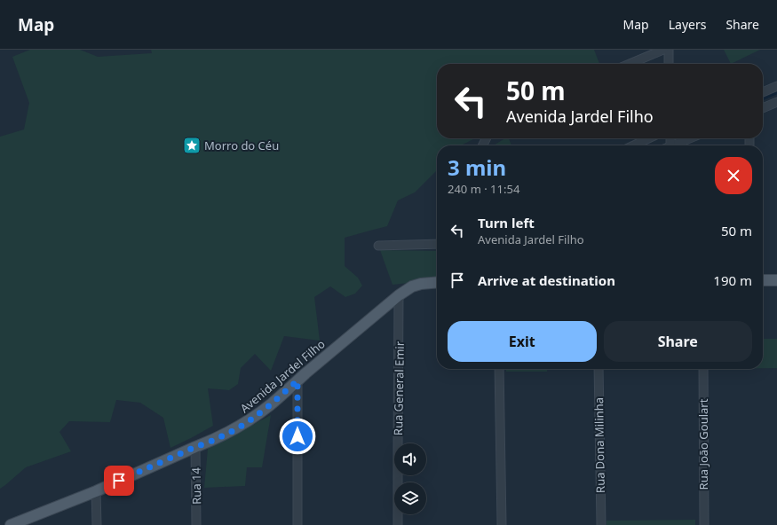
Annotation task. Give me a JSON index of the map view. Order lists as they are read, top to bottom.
{
  "streets": {
    "main road": ["Avenida Jardel Filho"],
    "street": [
      "Rua General Emir",
      "Rua João Goulart",
      "Rua Dona Milinha",
      "Rua 14"
    ]
  },
  "crossings": [
    ["Avenida Jardel Filho", "Rua General Emir"],
    ["Avenida Jardel Filho", "Rua 14"]
  ],
  "places": {
    "place": ["Morro do Céu"]
  },
  "page": {
    "header": "Map",
    "nav": ["Map", "Layers", "Share"],
    "turn": ["50 m", "Avenida Jardel Filho"],
    "heading": ["3 min", "240 m · 11:54"],
    "list": [
      {
        "name": "Turn left",
        "note": "Avenida Jardel Filho",
        "value": "50 m"
      },
      {
        "name": "Arrive at destination",
        "value": "190 m"
      }
    ],
    "buttons": ["Exit", "Share"]
  }
}
